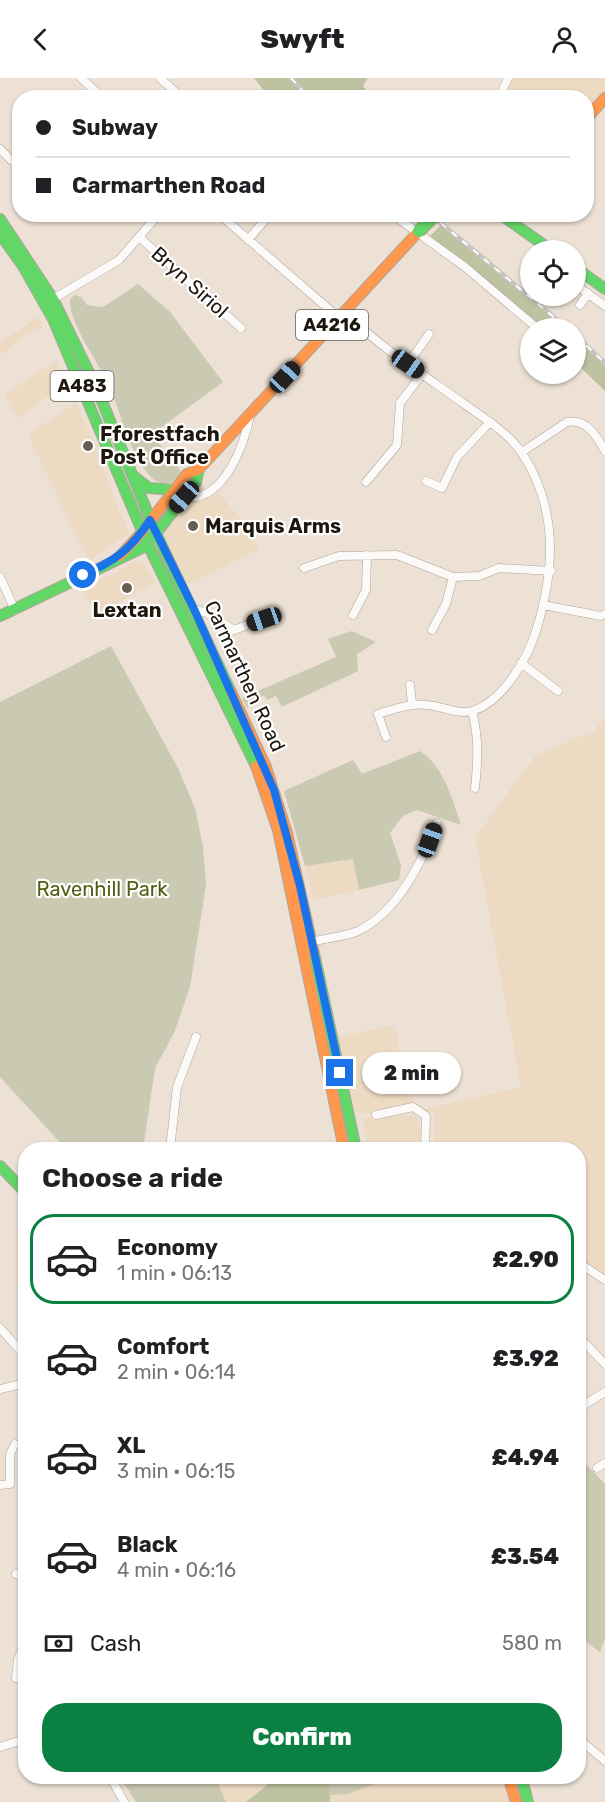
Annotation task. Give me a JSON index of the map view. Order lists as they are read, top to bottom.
{
  "streets": {
    "main road": ["A4216", "A483", "Carmarthen Road"],
    "street": ["Bryn Siriol"]
  },
  "crossings": [
    ["A4216", "Carmarthen Road"]
  ],
  "parks": ["Ravenhill Park"],
  "places": ["Fforestfach Post Office", "Marquis Arms", "Lextan"],
  "page": {
    "header": "Swyft",
    "banner": ["Subway", "Carmarthen Road"],
    "bubble": "2 min",
    "heading": "Choose a ride",
    "list": [
      {
        "name": "Economy",
        "note": "1 min · 06:13",
        "value": "£2.90"
      },
      {
        "name": "Comfort",
        "note": "2 min · 06:14",
        "value": "£3.92"
      },
      {
        "name": "XL",
        "note": "3 min · 06:15",
        "value": "£4.94"
      },
      {
        "name": "Black",
        "note": "4 min · 06:16",
        "value": "£3.54"
      }
    ],
    "pay": ["Cash", "580 m"],
    "buttons": "Confirm"
  }
}
